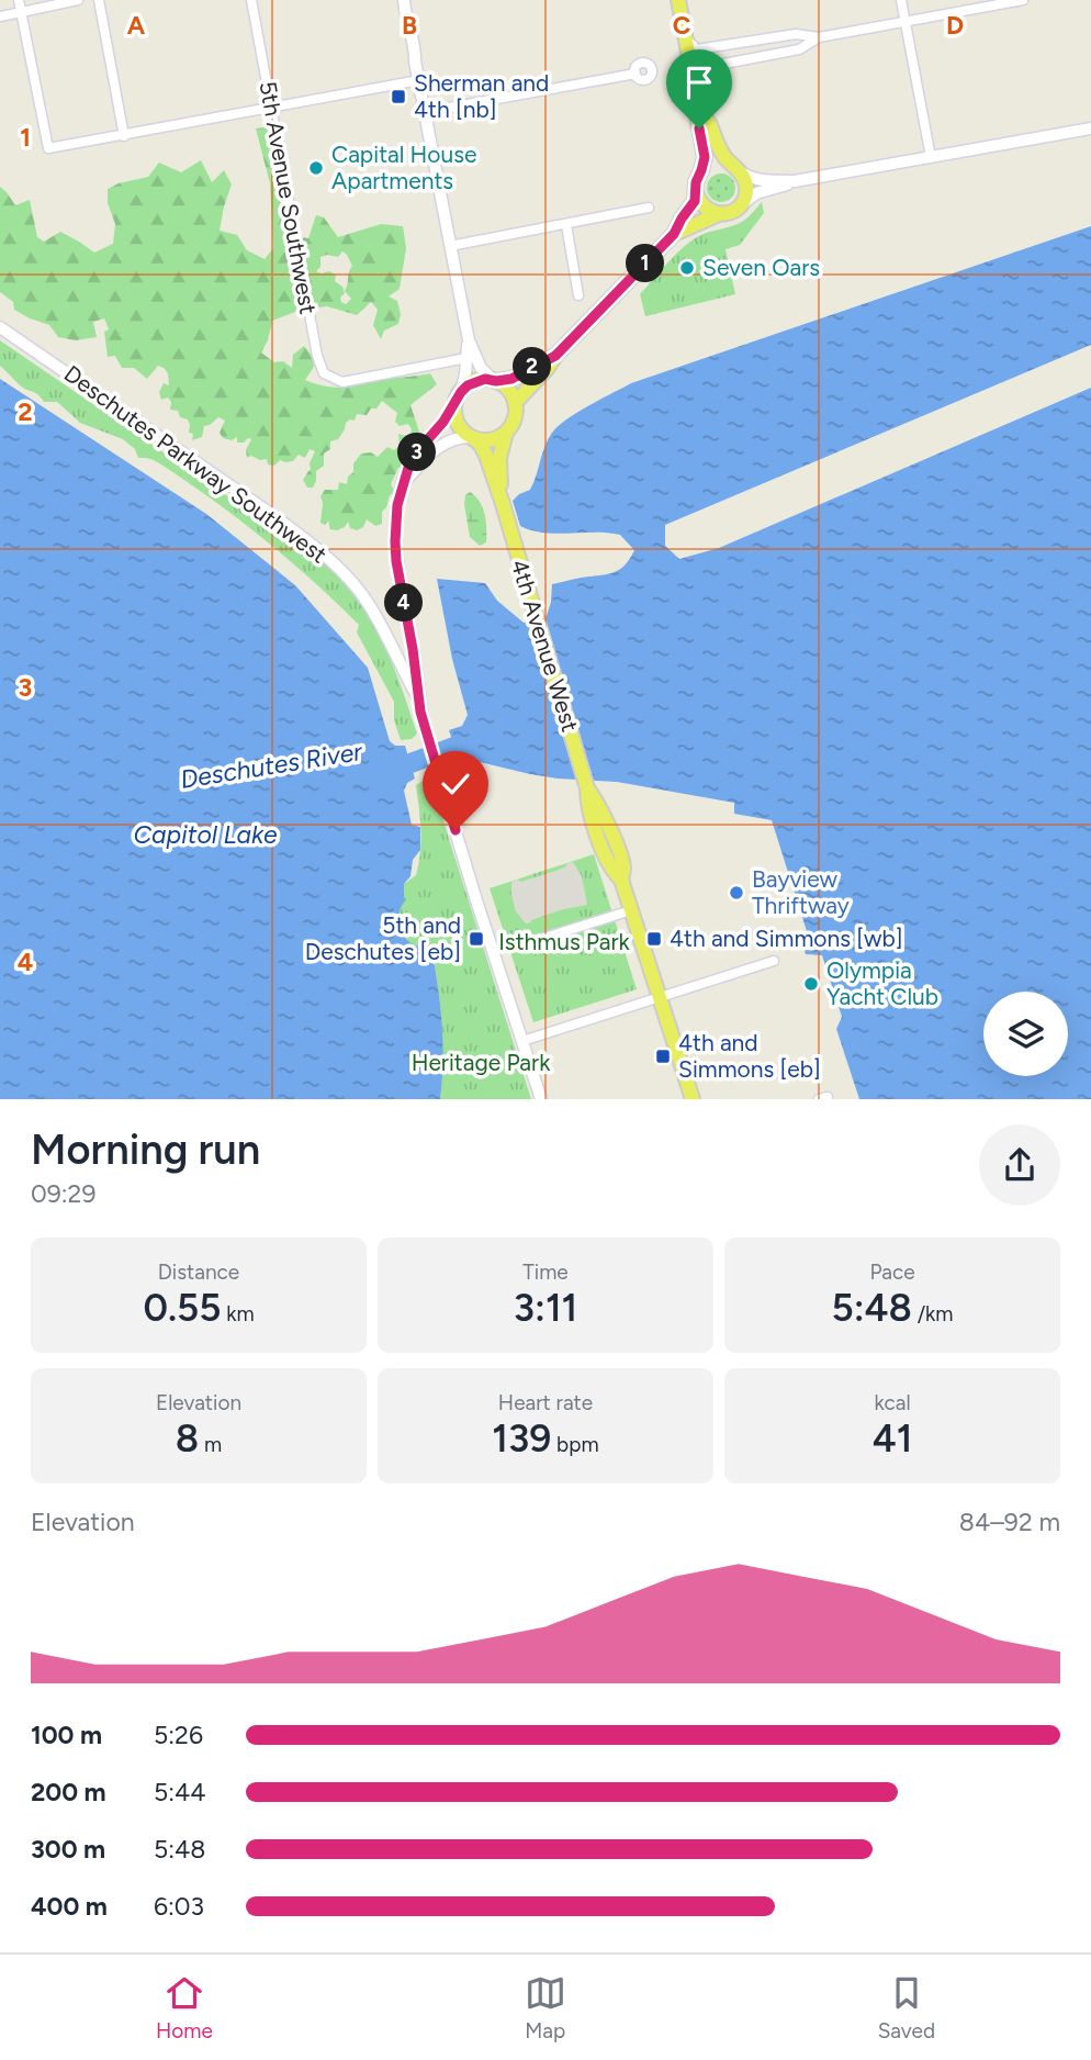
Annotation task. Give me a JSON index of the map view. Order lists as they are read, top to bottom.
{
  "streets": {
    "main road": ["4th Avenue West"],
    "street": ["5th Avenue Southwest", "Deschutes Parkway Southwest"]
  },
  "water": ["Deschutes River", "Capitol Lake"],
  "parks": ["Isthmus Park", "Heritage Park"],
  "places": {
    "transit": [
      "Sherman and 4th [nb]",
      "5th and Deschutes [eb]",
      "4th and Simmons [wb]",
      "4th and Simmons [eb]"
    ],
    "other": [
      "Capital House Apartments",
      "Seven Oars",
      "Bayview Thriftway",
      "Olympia Yacht Club"
    ]
  },
  "page": {
    "pins": [
      "1",
      "2",
      "3",
      "4"
    ],
    "heading": ["Morning run", "09:29"],
    "stats": [
      ["Distance", "0.55 km"],
      ["Time", "3:11"],
      ["Pace", "5:48 /km"],
      ["Elevation", "8 m"],
      ["Heart rate", "139 bpm"],
      ["kcal", "41"]
    ],
    "chart": ["Elevation", "84–92 m"],
    "list": [
      {
        "name": "100 m",
        "note": "5:26"
      },
      {
        "name": "200 m",
        "note": "5:44"
      },
      {
        "name": "300 m",
        "note": "5:48"
      },
      {
        "name": "400 m",
        "note": "6:03"
      }
    ],
    "tabs": ["Home", "Map", "Saved"]
  },
  "grid": {
    "columns": [
      "A",
      "B",
      "C",
      "D"
    ],
    "rows": [
      "1",
      "2",
      "3",
      "4"
    ]
  }
}
